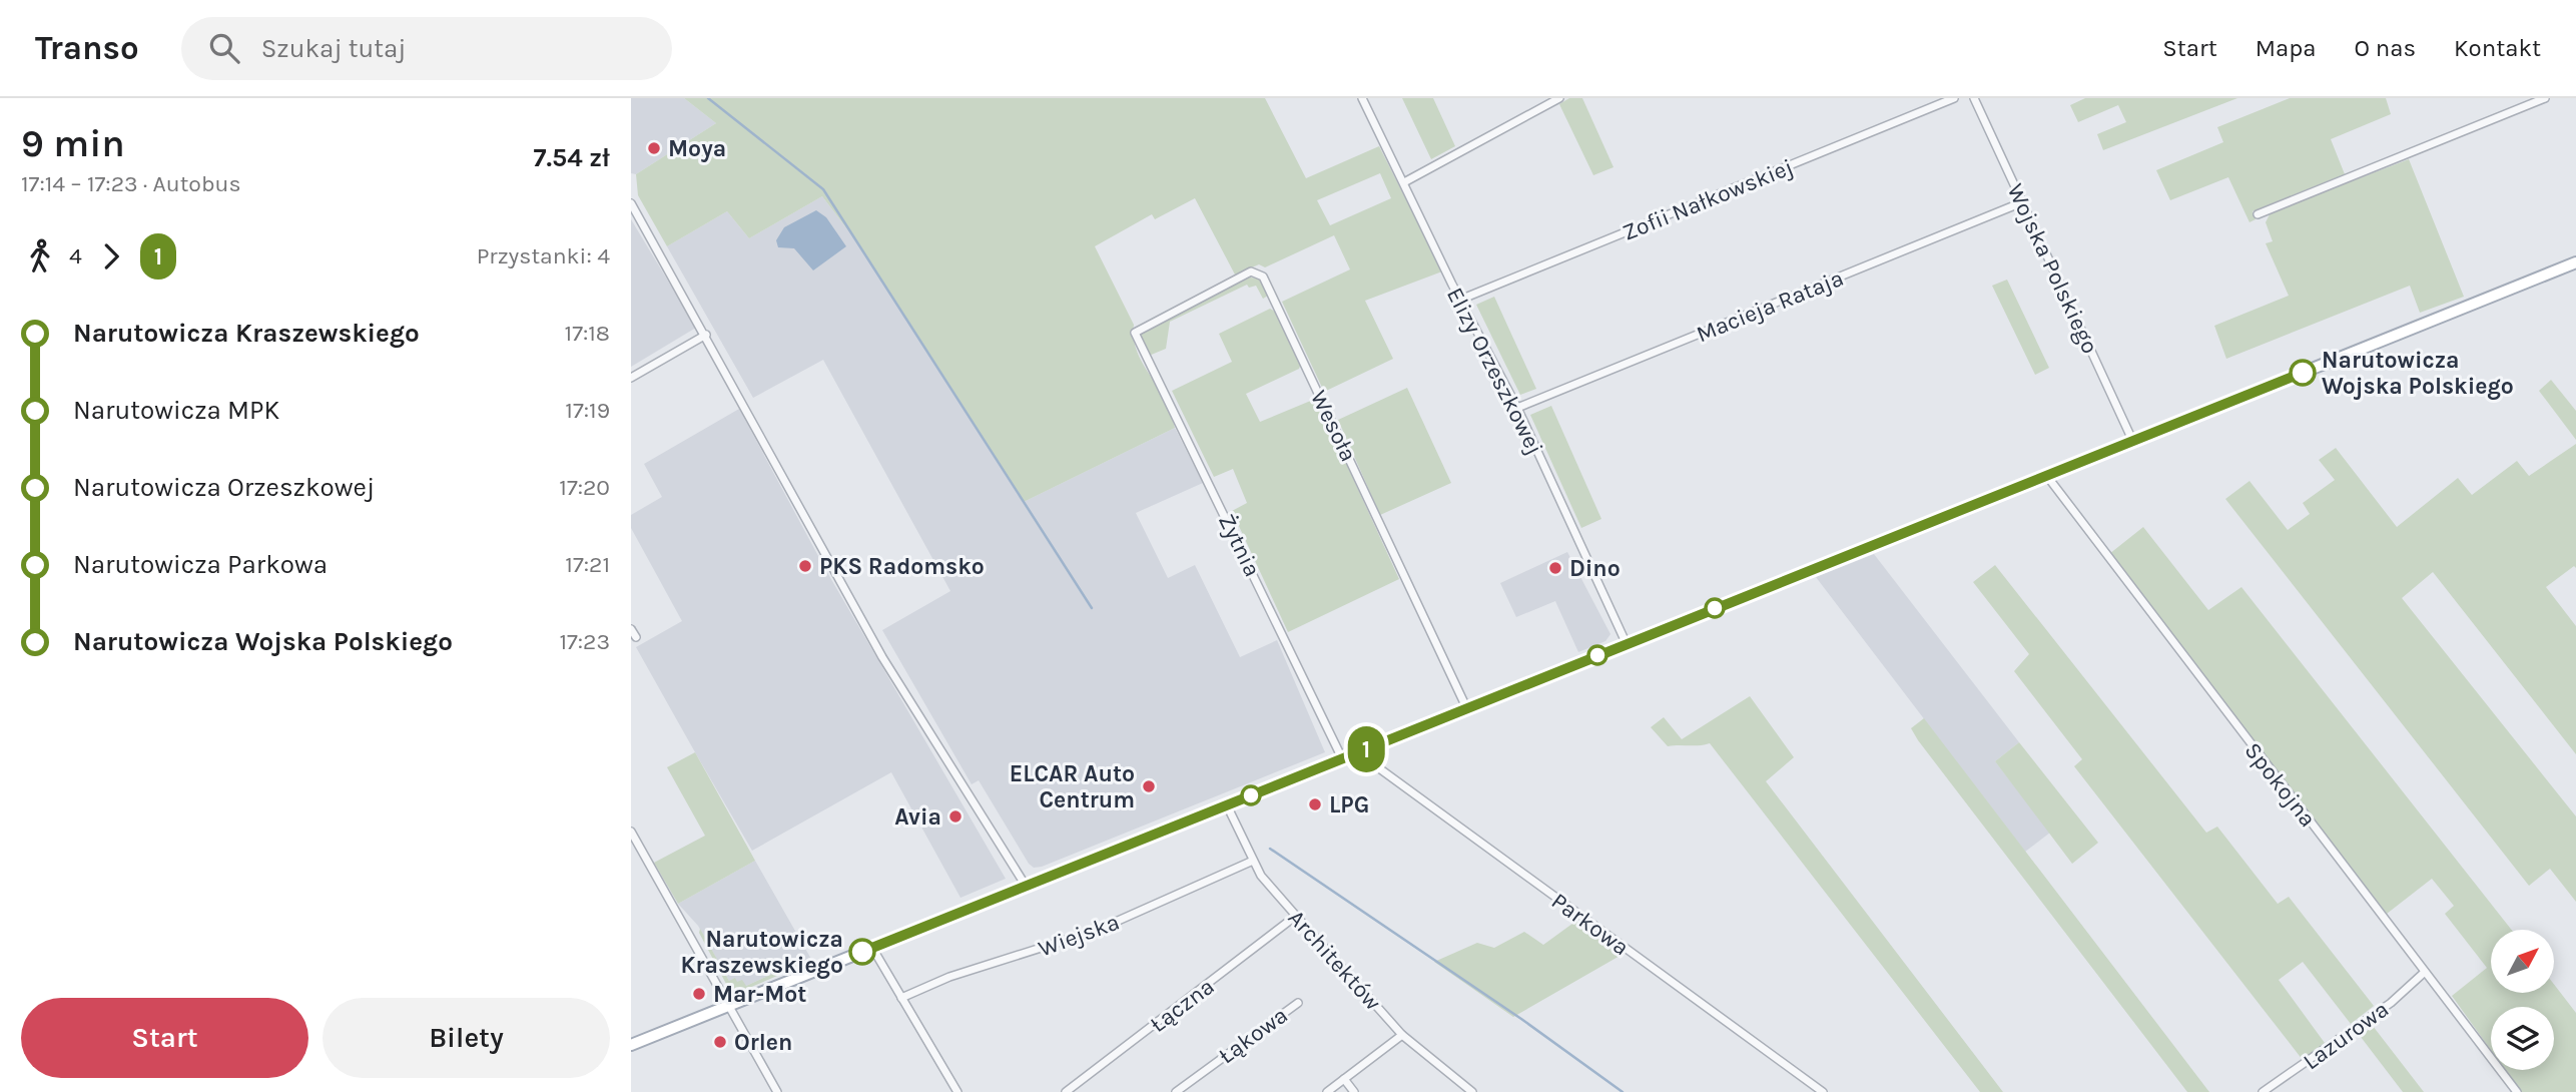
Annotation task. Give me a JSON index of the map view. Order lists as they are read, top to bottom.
{
  "streets": {
    "street": [
      "Zofii Nałkowskiej",
      "Wojska Polskiego",
      "Macieja Rataja",
      "Elizy Orzeszkowej",
      "Wesoła",
      "Żytnia",
      "Spokojna",
      "Parkowa",
      "Wiejska",
      "Architektów",
      "Łączna",
      "Łąkowa",
      "Lazurowa"
    ]
  },
  "crossings": [
    ["Zofii Nałkowskiej", "Elizy Orzeszkowej"],
    ["Wojska Polskiego", "Macieja Rataja"],
    ["Macieja Rataja", "Elizy Orzeszkowej"],
    ["Wesoła", "Żytnia"],
    ["Spokojna", "Lazurowa"],
    ["Wiejska", "Architektów"],
    ["Architektów", "Łączna"]
  ],
  "places": [
    "Moya",
    "Narutowicza Wojska Polskiego",
    "PKS Radomsko",
    "Dino",
    "ELCAR Auto Centrum",
    "LPG",
    "Avia",
    "Narutowicza Kraszewskiego",
    "Mar-Mot",
    "Orlen"
  ],
  "lines": ["bus line 1"],
  "north": "top right",
  "page": {
    "header": "Transo",
    "search": "Szukaj tutaj",
    "nav": [
      "Start",
      "Mapa",
      "O nas",
      "Kontakt"
    ],
    "heading": ["9 min", "17:14 – 17:23 · Autobus", "7.54 zł"],
    "on_map": "1",
    "legs": ["4", "1", "Przystanki: 4"],
    "list": [
      {
        "name": "Narutowicza Kraszewskiego",
        "value": "17:18"
      },
      {
        "name": "Narutowicza MPK",
        "value": "17:19"
      },
      {
        "name": "Narutowicza Orzeszkowej",
        "value": "17:20"
      },
      {
        "name": "Narutowicza Parkowa",
        "value": "17:21"
      },
      {
        "name": "Narutowicza Wojska Polskiego",
        "value": "17:23"
      }
    ],
    "buttons": ["Start", "Bilety"]
  }
}
